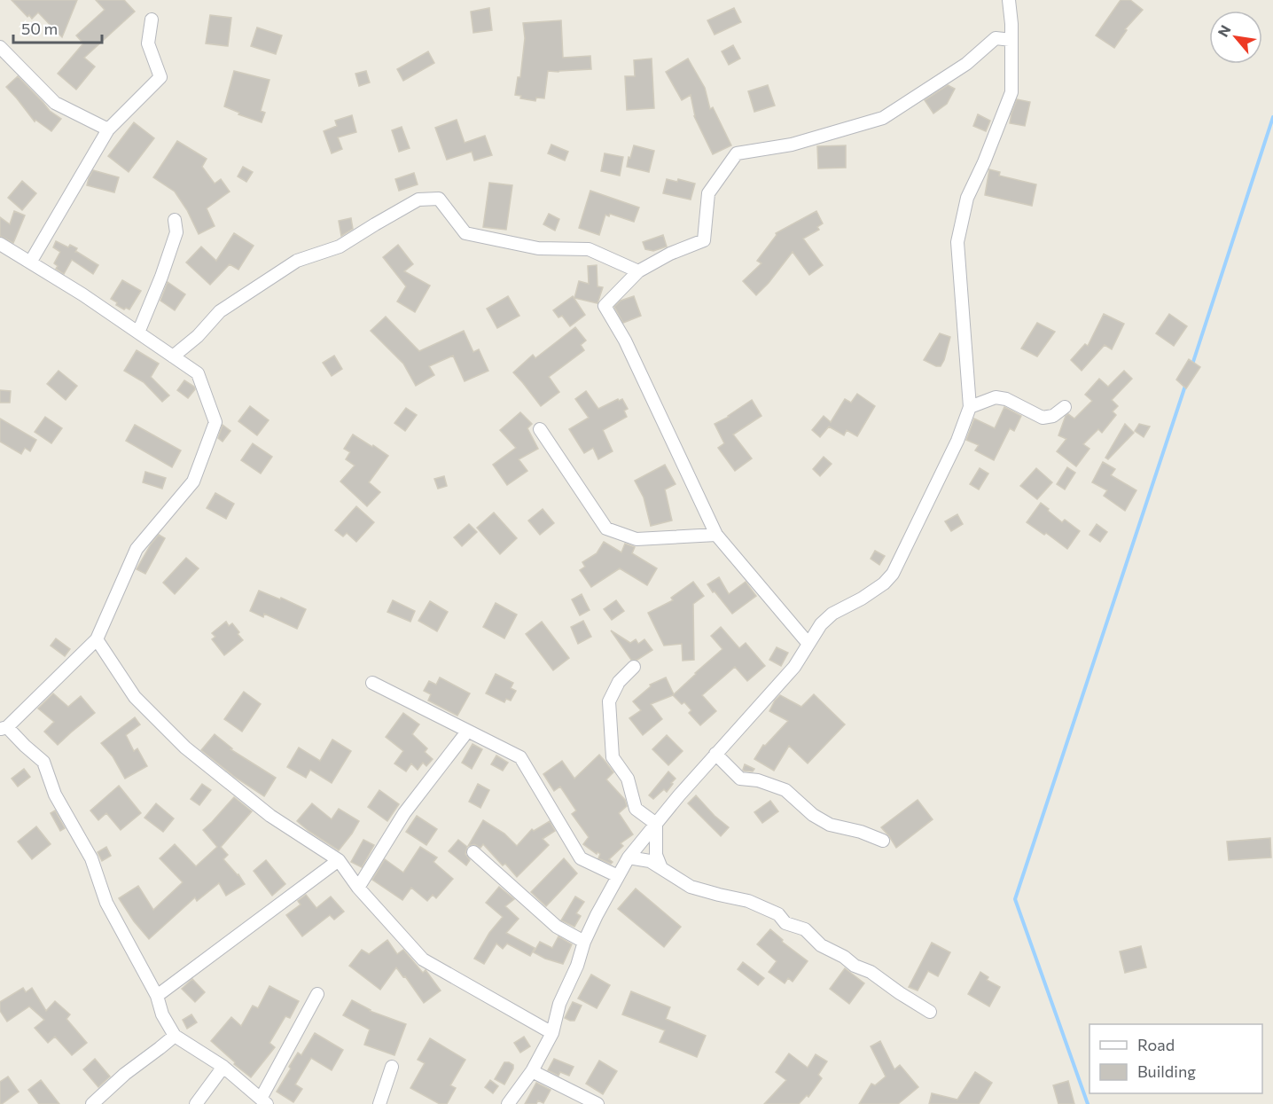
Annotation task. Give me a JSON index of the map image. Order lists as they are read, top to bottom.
{
  "legend": ["Road", "Building"],
  "scale_bar": "50 m",
  "north": "top left"
}
